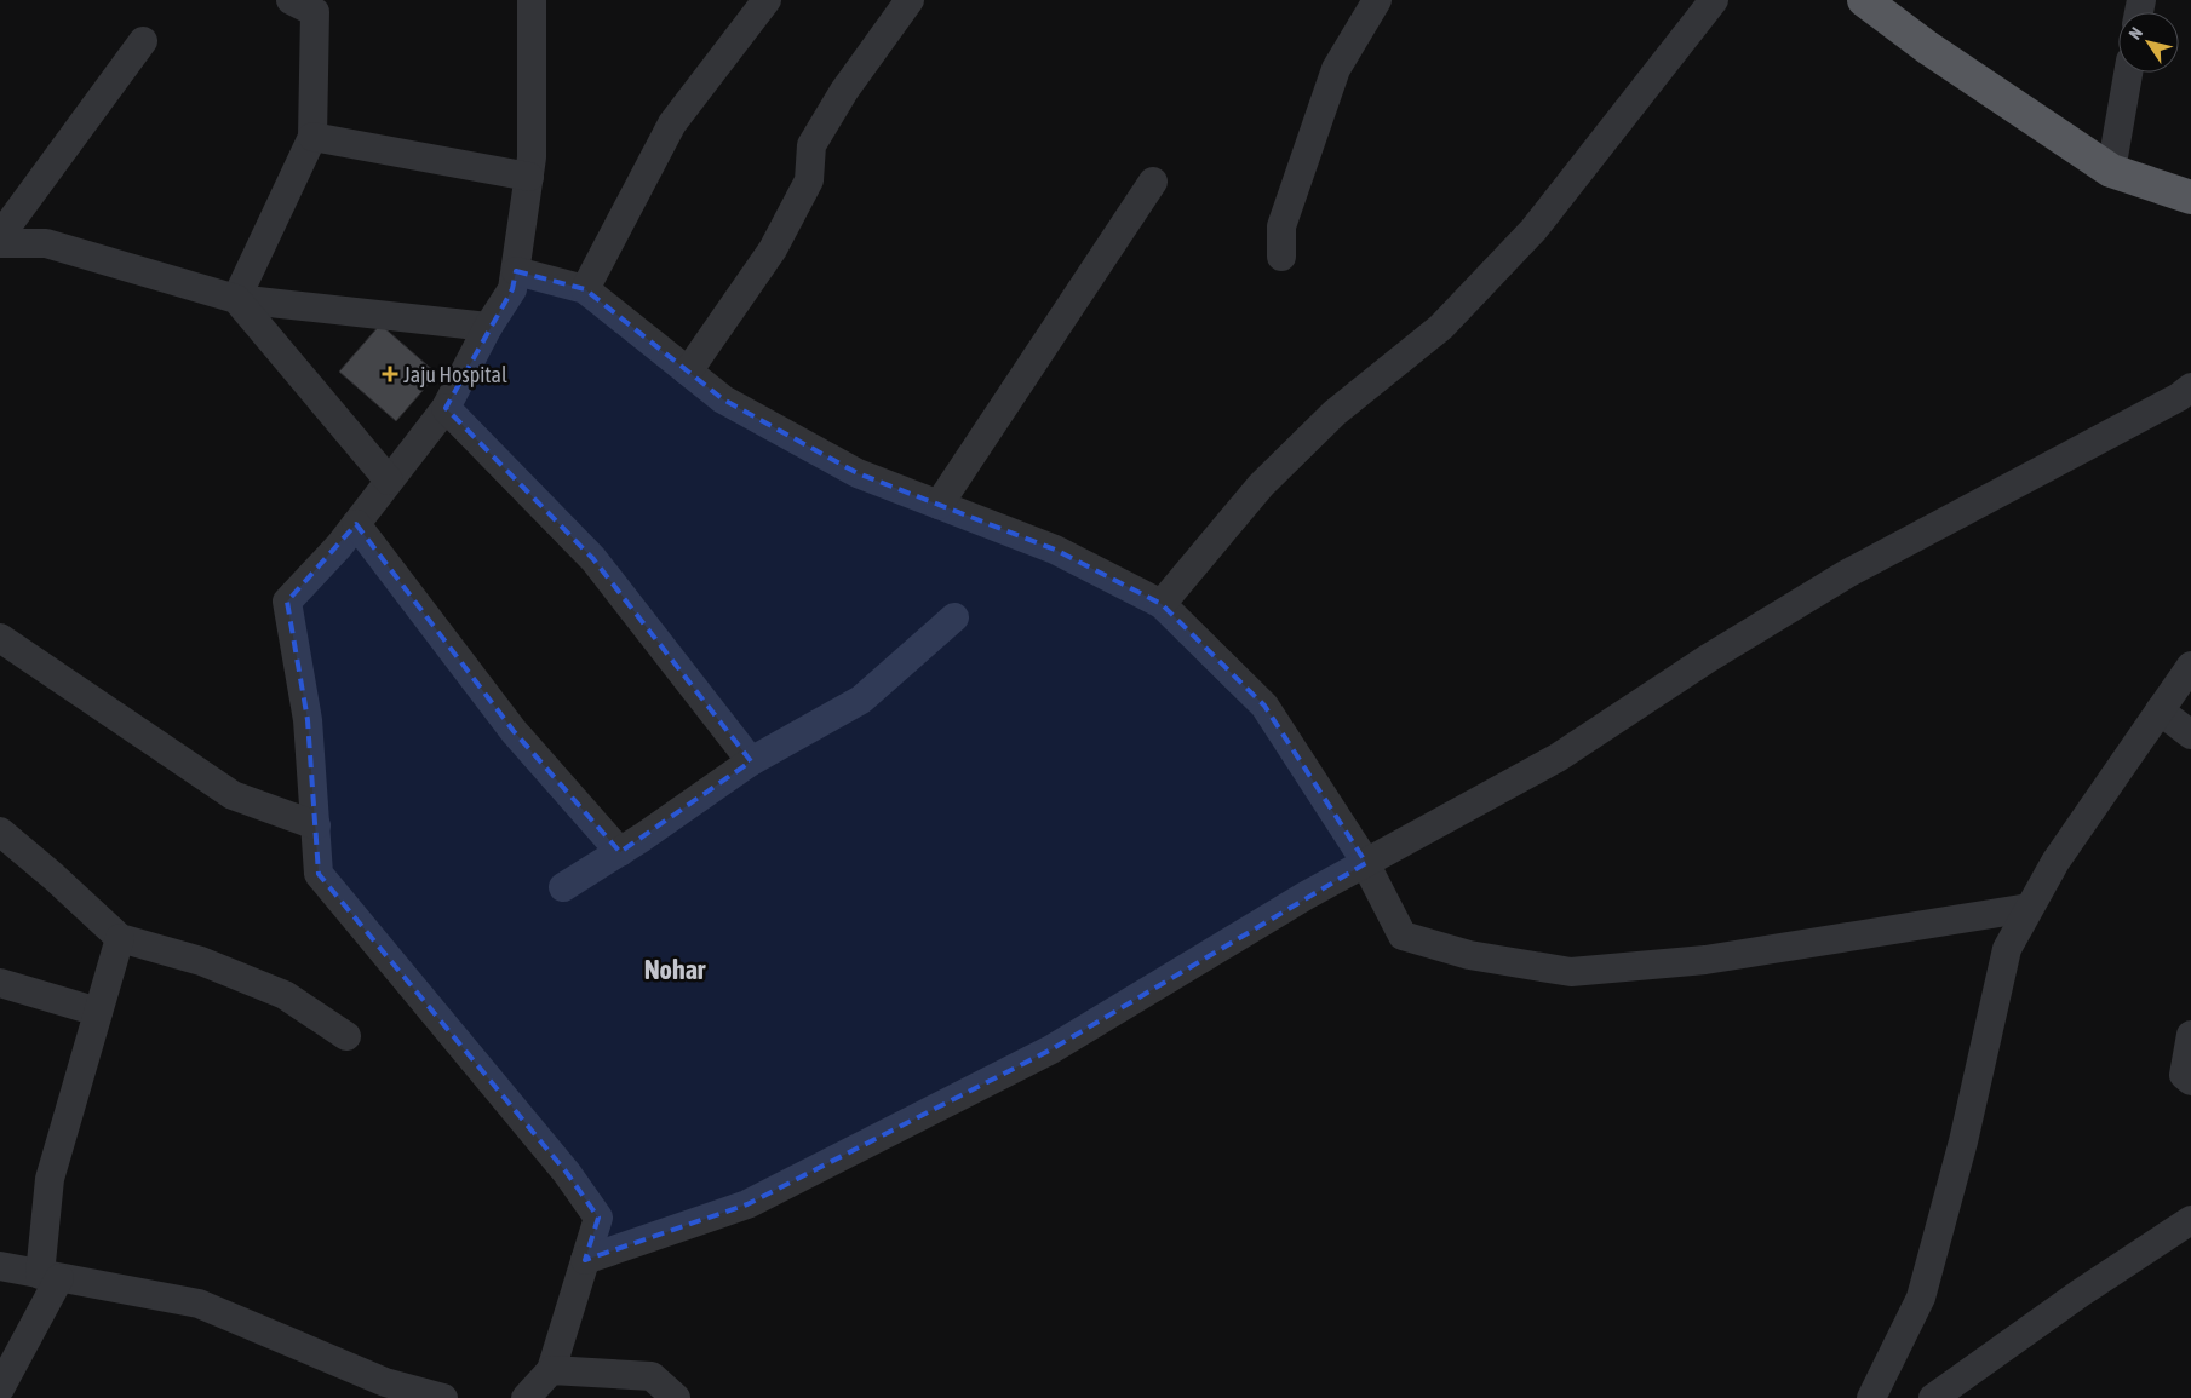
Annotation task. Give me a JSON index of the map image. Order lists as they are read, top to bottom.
{
  "districts": ["Nohar"],
  "places": {
    "health": ["Jaju Hospital"]
  },
  "north": "top left"
}
